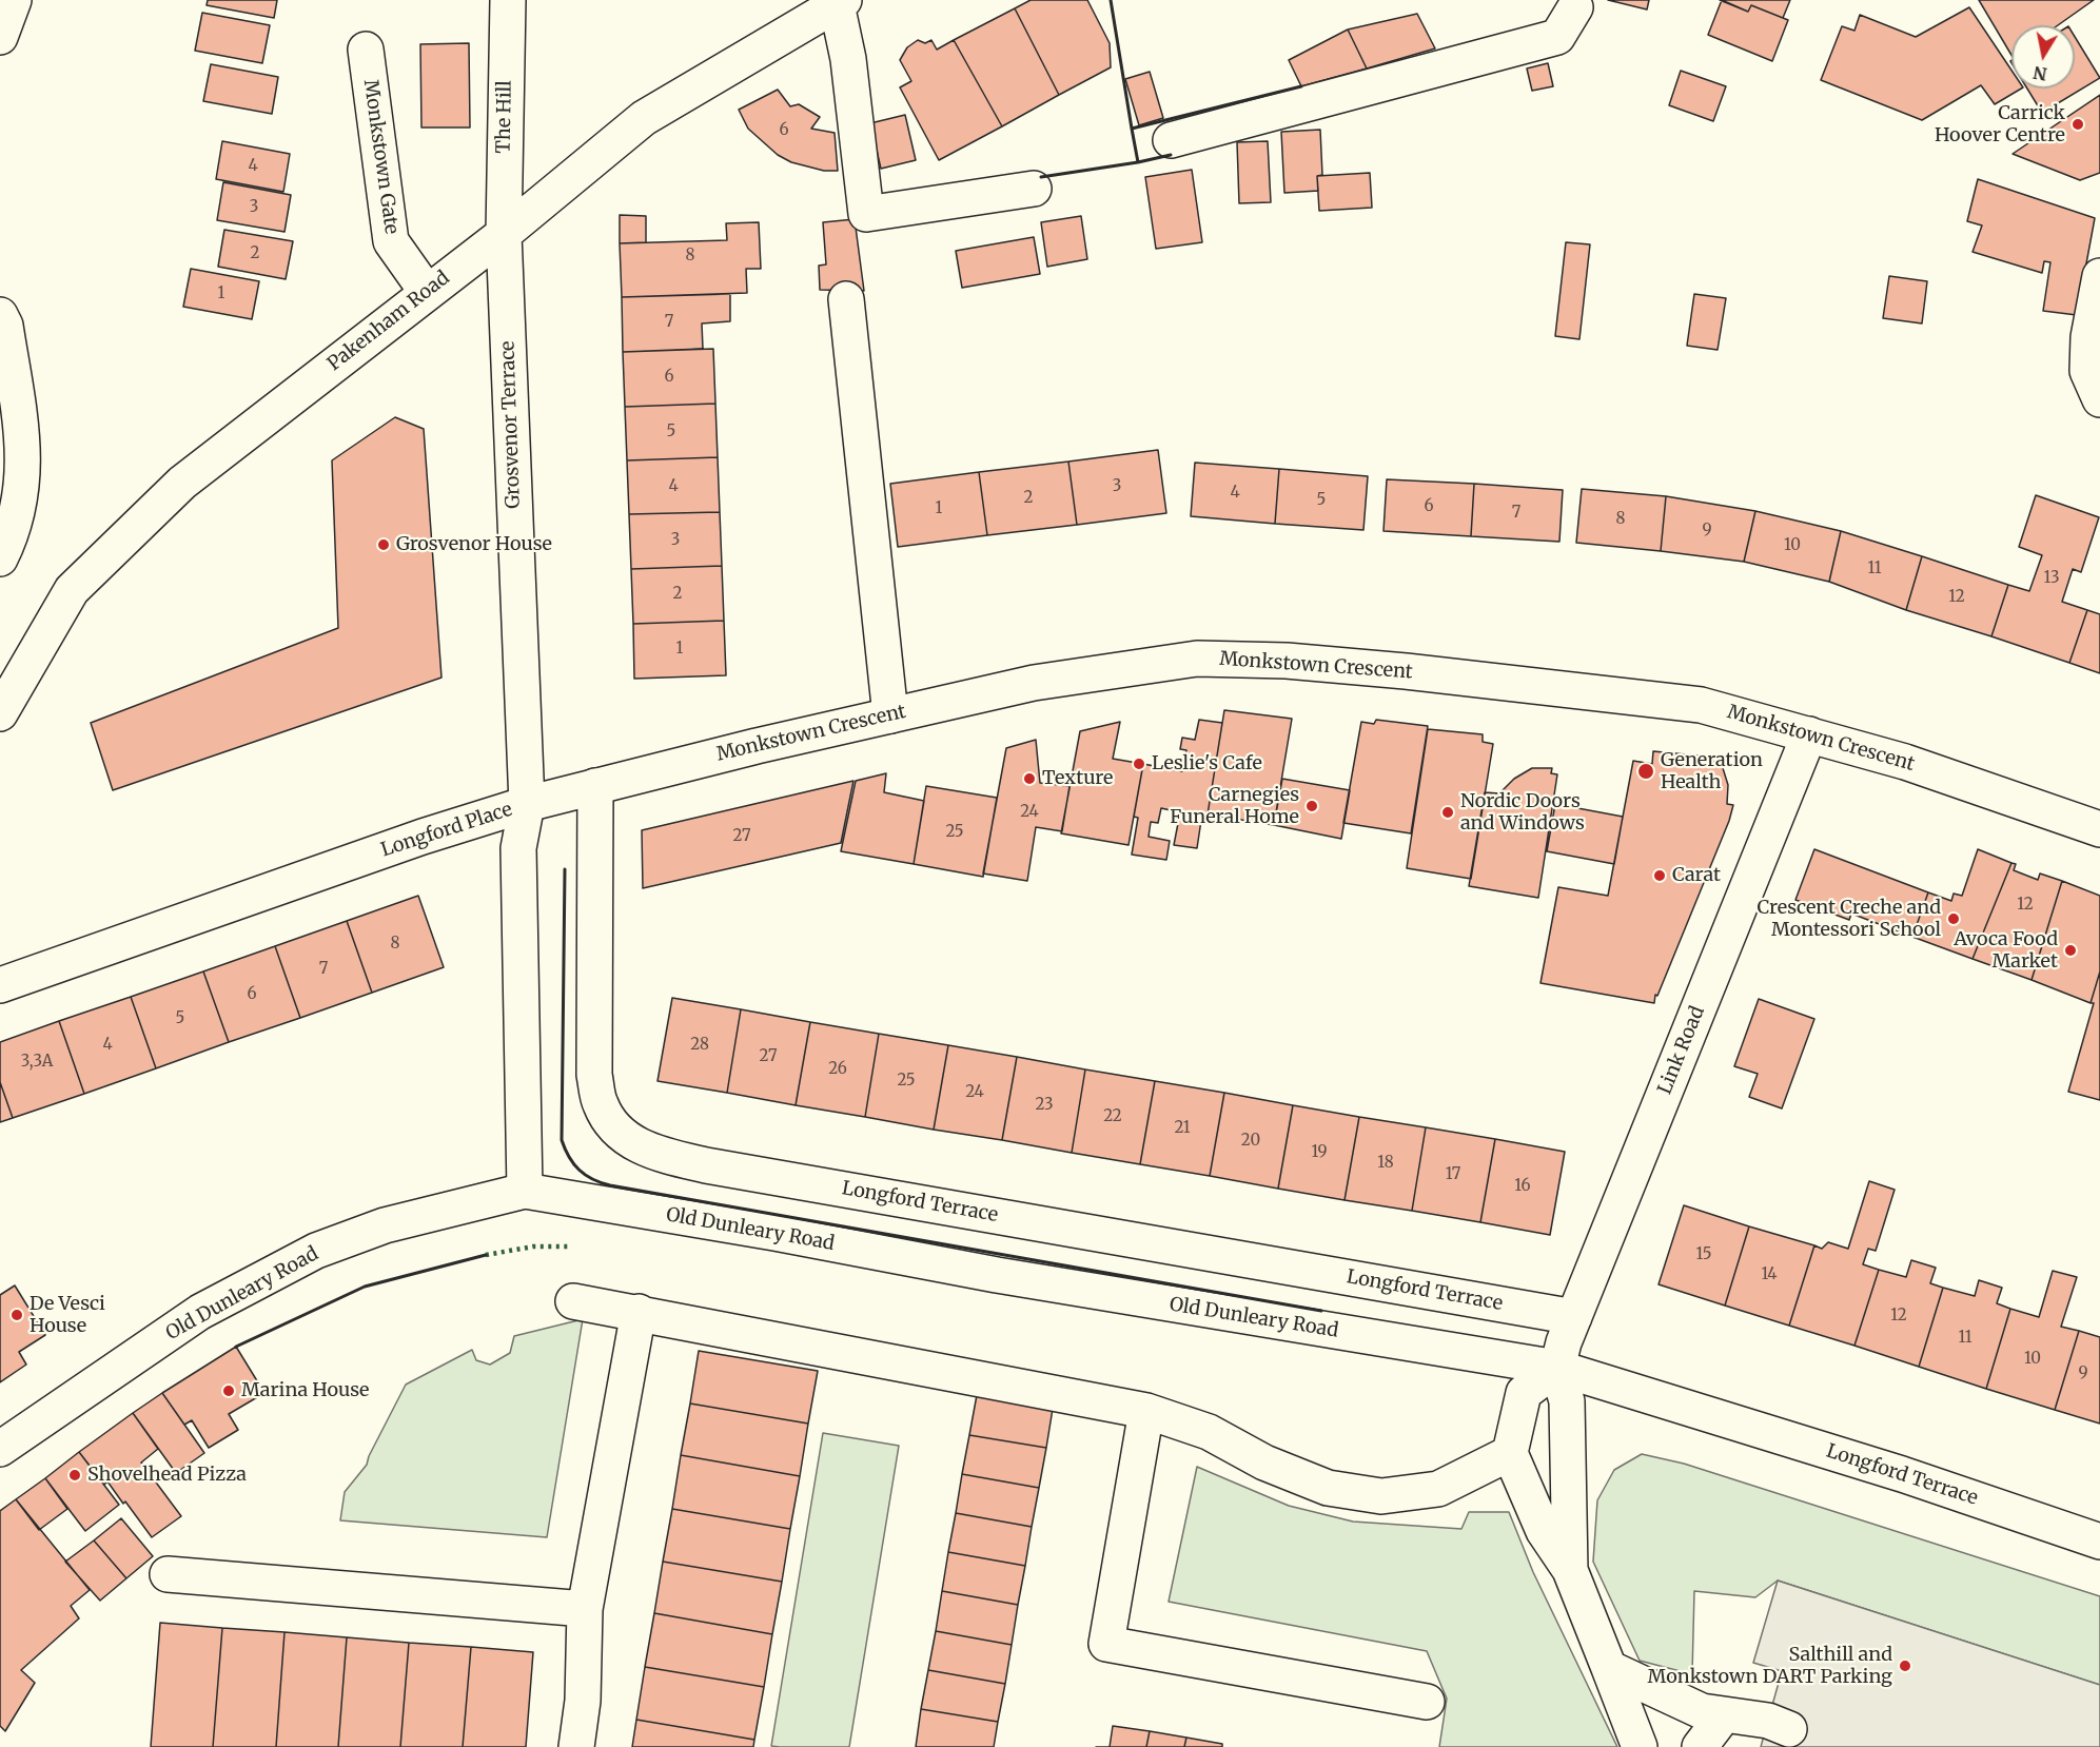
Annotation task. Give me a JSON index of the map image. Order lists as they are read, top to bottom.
{
  "streets": {
    "main road": [
      "The Hill",
      "Monkstown Gate",
      "Pakenham Road",
      "Grosvenor Terrace",
      "Monkstown Crescent",
      "Longford Place",
      "Link Road",
      "Longford Terrace",
      "Old Dunleary Road"
    ]
  },
  "crossings": [
    ["The Hill", "Pakenham Road"],
    ["The Hill", "Grosvenor Terrace"],
    ["Monkstown Gate", "Pakenham Road"],
    ["Pakenham Road", "Grosvenor Terrace"],
    ["Grosvenor Terrace", "Monkstown Crescent"],
    ["Grosvenor Terrace", "Longford Place"],
    ["Monkstown Crescent", "Longford Place"],
    ["Monkstown Crescent", "Link Road"],
    ["Monkstown Crescent", "Longford Terrace"],
    ["Longford Place", "Old Dunleary Road"],
    ["Link Road", "Longford Terrace"],
    ["Link Road", "Old Dunleary Road"],
    ["Longford Terrace", "Old Dunleary Road"]
  ],
  "places": [
    "Carrick Hoover Centre",
    "Grosvenor House",
    "Leslie's Cafe",
    "Generation Health",
    "Texture",
    "Carnegies Funeral Home",
    "Nordic Doors and Windows",
    "Carat",
    "Crescent Creche and Montessori School",
    "Avoca Food Market",
    "De Vesci House",
    "Marina House",
    "Shovelhead Pizza",
    "Salthill and Monkstown DART Parking"
  ],
  "house_numbers": [
    "6",
    "4",
    "3",
    "2",
    "8",
    "1",
    "7",
    "6",
    "5",
    "4",
    "3",
    "4",
    "2",
    "5",
    "6",
    "1",
    "7",
    "8",
    "9",
    "3",
    "10",
    "11",
    "13",
    "2",
    "12",
    "1",
    "24",
    "25",
    "27",
    "12",
    "8",
    "7",
    "6",
    "5",
    "4",
    "28",
    "27",
    "3,3A",
    "26",
    "25",
    "24",
    "23",
    "22",
    "21",
    "20",
    "19",
    "18",
    "17",
    "16",
    "15",
    "14",
    "12",
    "11",
    "10",
    "9"
  ],
  "north": "bottom"
}
